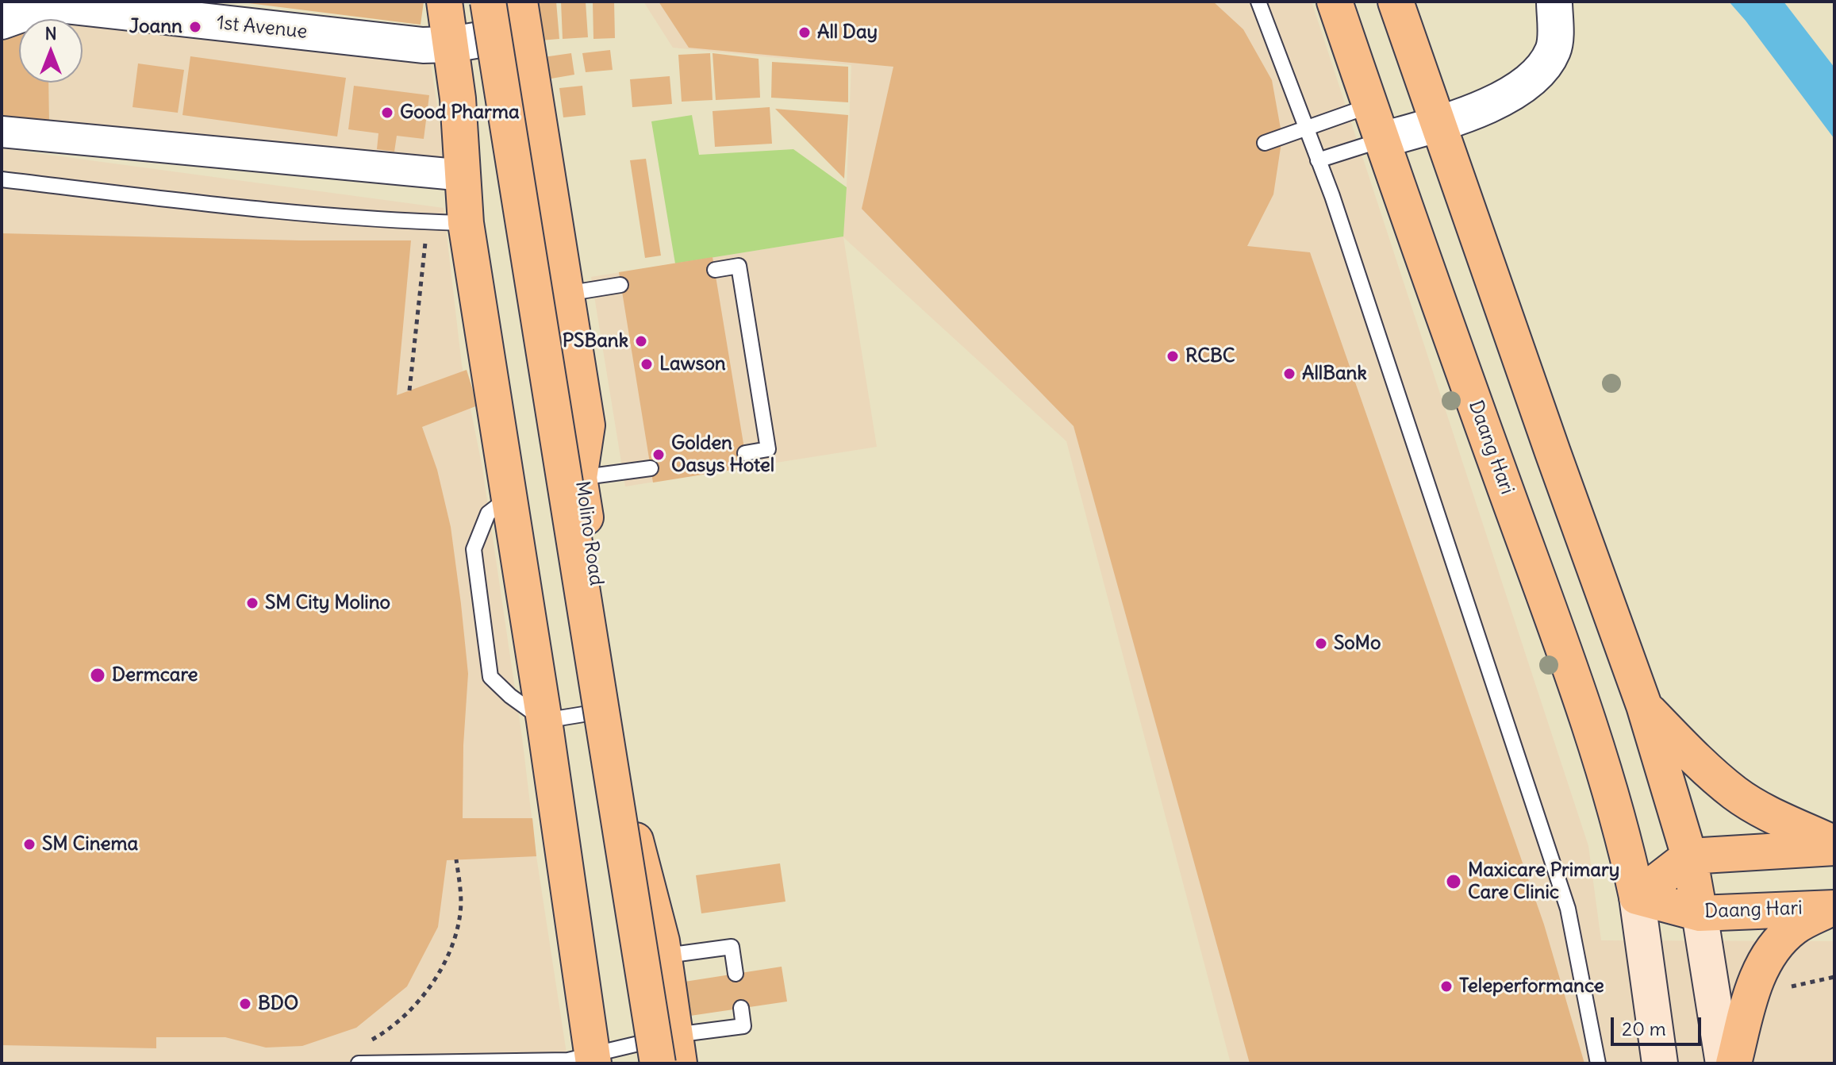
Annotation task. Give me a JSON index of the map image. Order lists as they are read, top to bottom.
{
  "streets": {
    "main road": ["Daang Hari", "Molino Road"],
    "street": ["1st Avenue"]
  },
  "crossings": [
    ["1st Avenue", "Molino Road"]
  ],
  "places": [
    "Joann",
    "All Day",
    "Good Pharma",
    "PSBank",
    "RCBC",
    "Lawson",
    "AllBank",
    "Golden Oasys Hotel",
    "SM City Molino",
    "SoMo",
    "Dermcare",
    "SM Cinema",
    "Maxicare Primary Care Clinic",
    "Teleperformance",
    "BDO"
  ],
  "scale_bar": "20 m",
  "north": "top"
}
